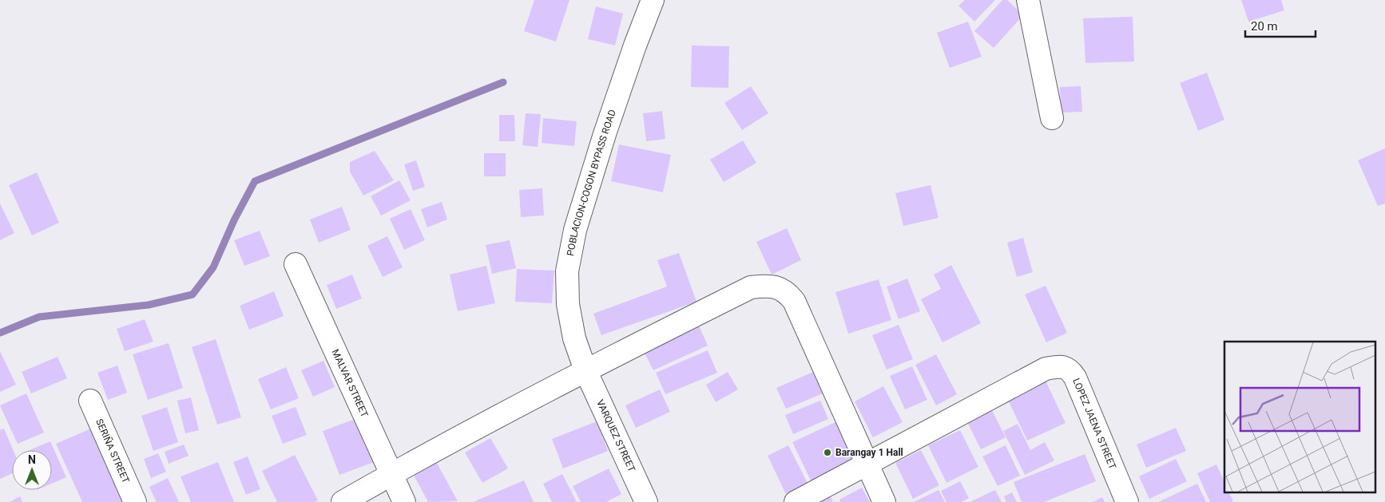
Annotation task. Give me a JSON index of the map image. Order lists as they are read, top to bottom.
{
  "streets": {
    "street": [
      "POBLACION-COGON BYPASS ROAD",
      "MALVAR STREET",
      "LOPEZ JAENA STREET",
      "VARQUEZ STREET",
      "SERIÑA STREET"
    ]
  },
  "crossings": [
    ["POBLACION-COGON BYPASS ROAD", "VARQUEZ STREET"]
  ],
  "places": ["Barangay 1 Hall"],
  "scale_bar": "20 m",
  "north": "top"
}
